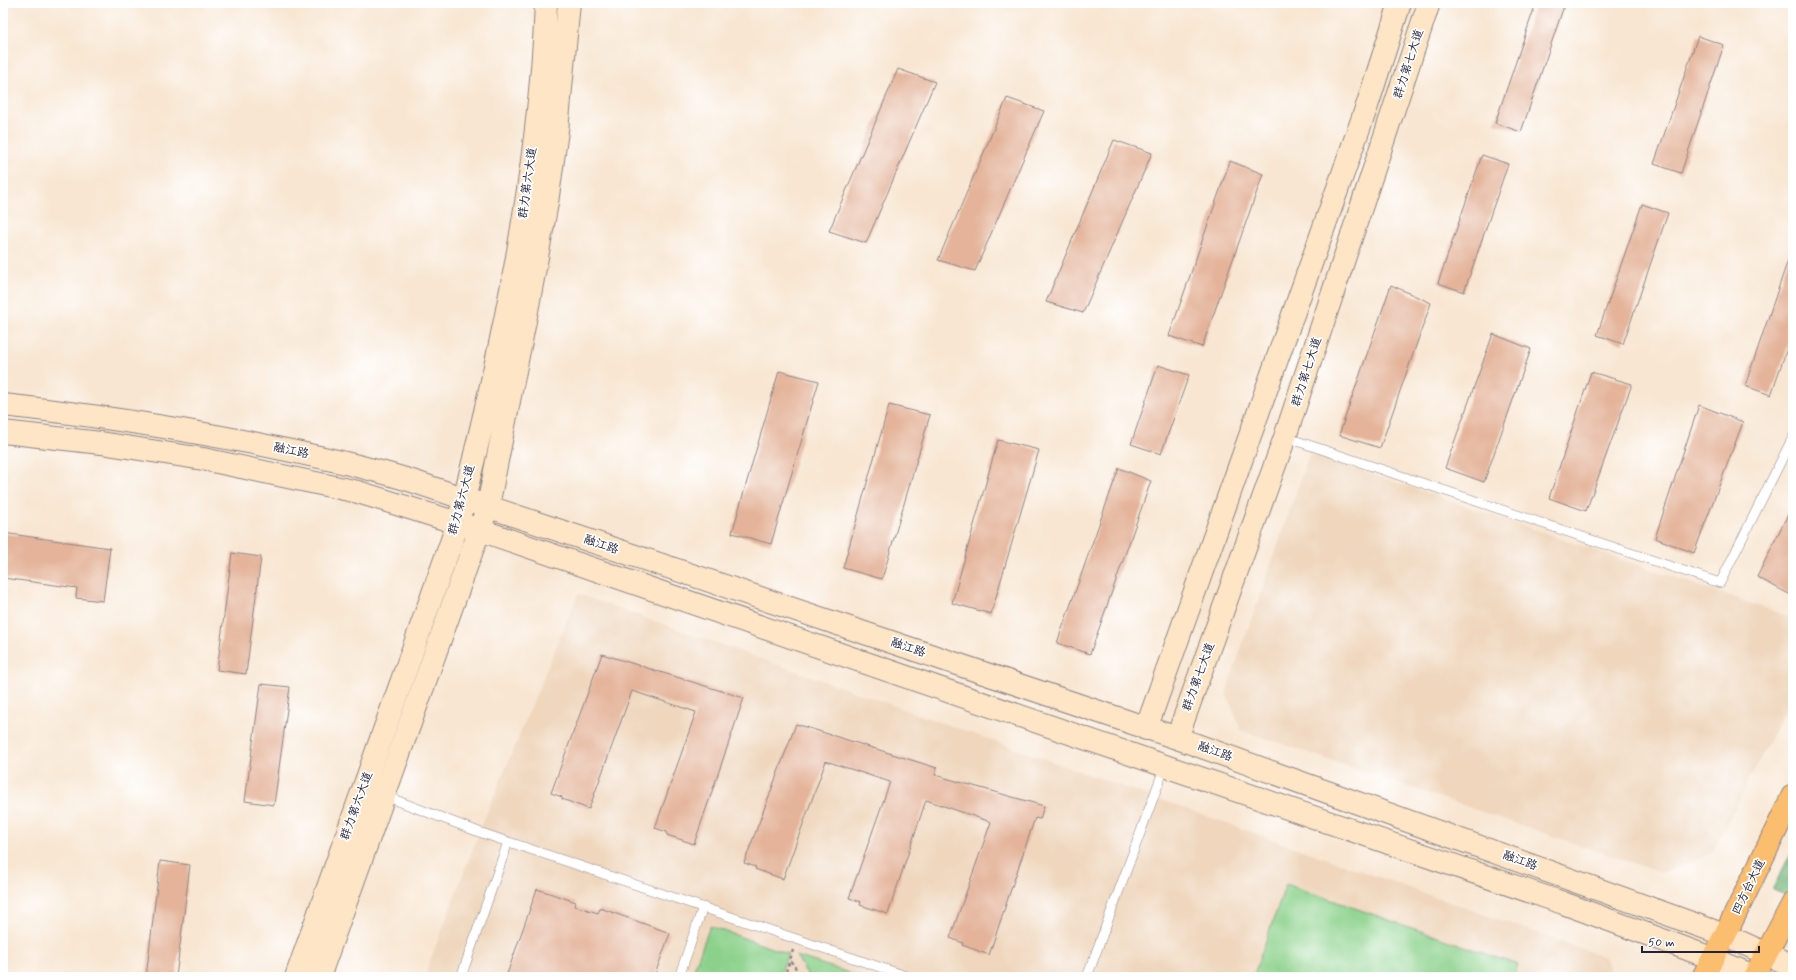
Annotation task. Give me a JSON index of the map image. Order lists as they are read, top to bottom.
{
  "streets": {
    "main road": [
      "群力第七大道",
      "群力第六大道",
      "融江路",
      "四方台大道"
    ]
  },
  "crossings": [
    ["群力第七大道", "融江路"],
    ["群力第六大道", "融江路"],
    ["融江路", "四方台大道"]
  ],
  "scale_bar": "50 m"
}
